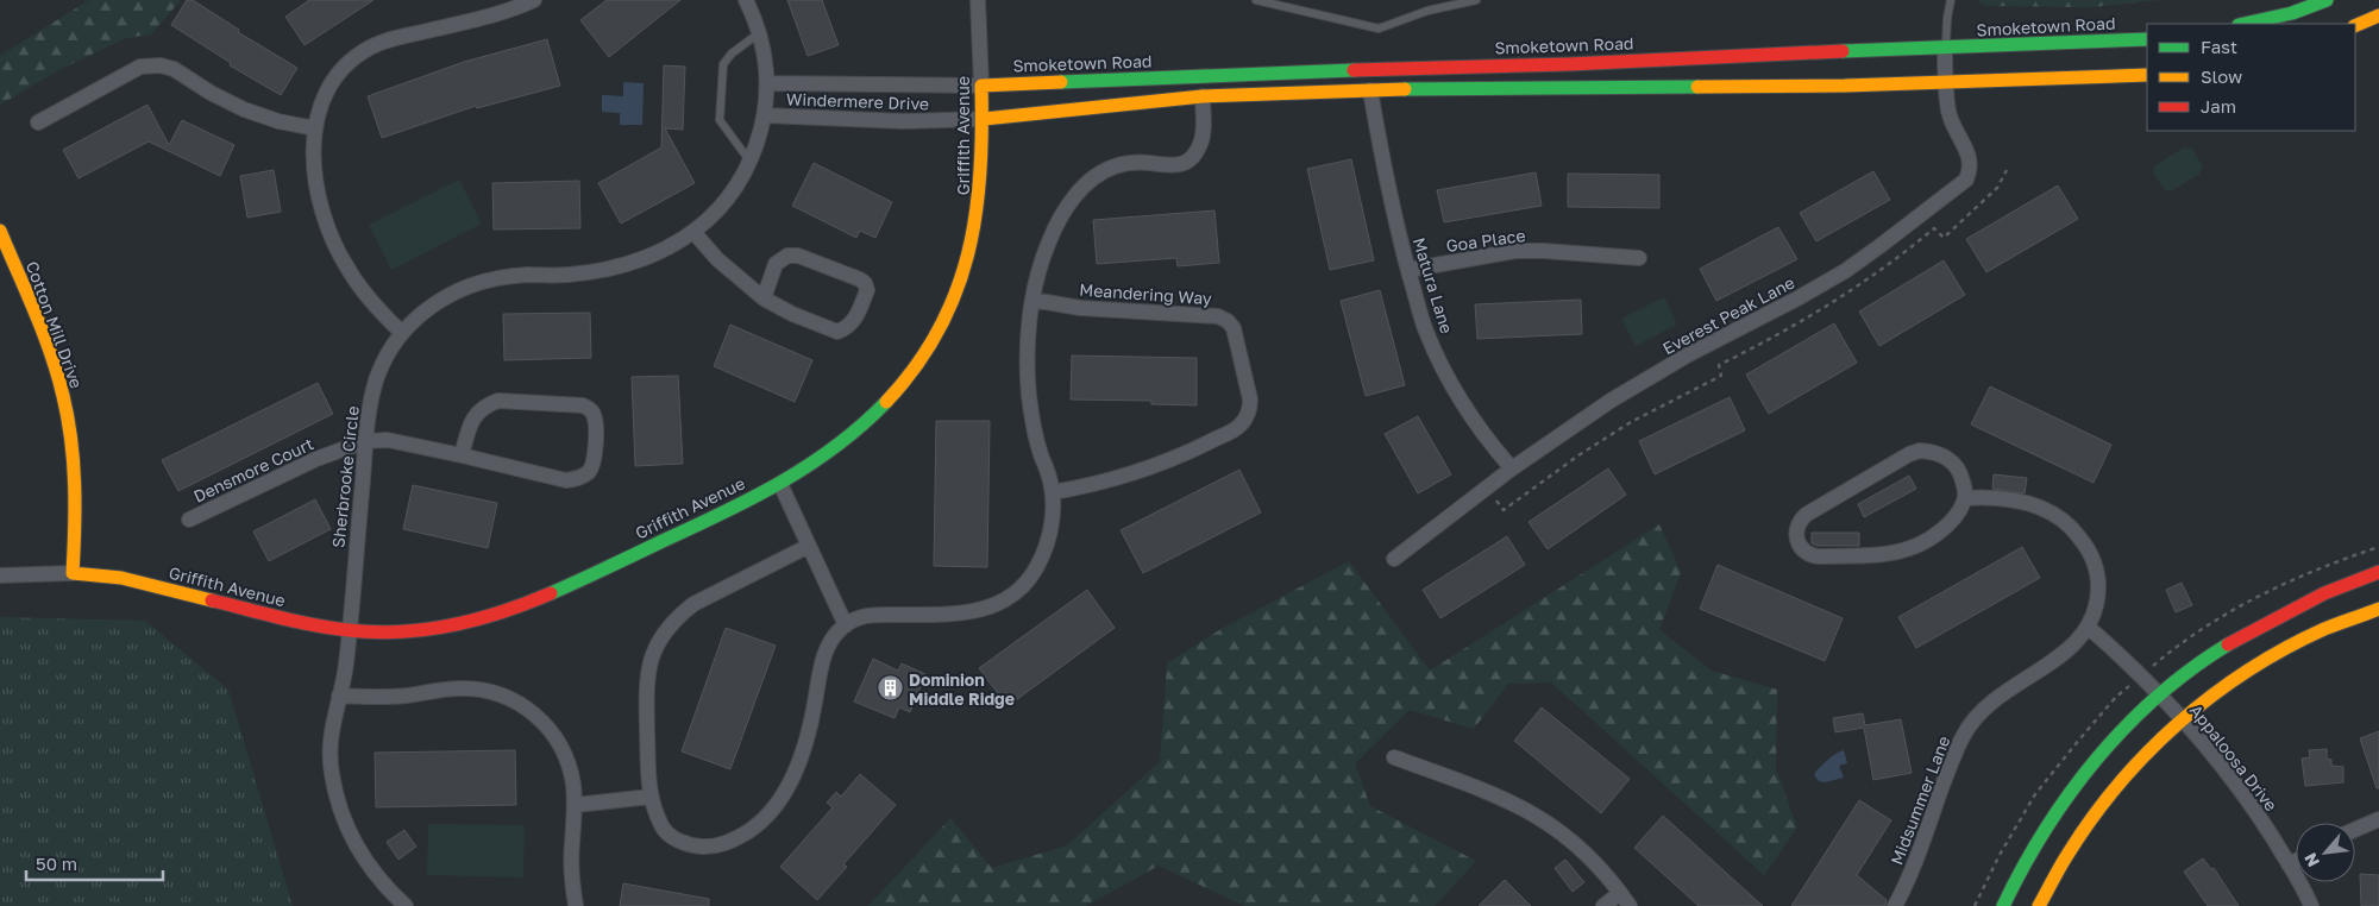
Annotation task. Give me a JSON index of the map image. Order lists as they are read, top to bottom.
{
  "streets": {
    "street": [
      "Smoketown Road",
      "Windermere Drive",
      "Griffith Avenue",
      "Goa Place",
      "Matura Lane",
      "Meandering Way",
      "Everest Peak Lane",
      "Cotton Mill Drive",
      "Densmore Court",
      "Sherbrooke Circle",
      "Appaloosa Drive",
      "Midsummer Lane"
    ]
  },
  "crossings": [
    ["Smoketown Road", "Windermere Drive"],
    ["Smoketown Road", "Griffith Avenue"],
    ["Smoketown Road", "Everest Peak Lane"],
    ["Windermere Drive", "Griffith Avenue"],
    ["Windermere Drive", "Sherbrooke Circle"],
    ["Griffith Avenue", "Cotton Mill Drive"],
    ["Griffith Avenue", "Sherbrooke Circle"],
    ["Goa Place", "Matura Lane"],
    ["Matura Lane", "Everest Peak Lane"],
    ["Densmore Court", "Sherbrooke Circle"],
    ["Appaloosa Drive", "Midsummer Lane"]
  ],
  "places": {
    "building": ["Dominion Middle Ridge"]
  },
  "legend": ["Fast", "Slow", "Jam"],
  "scale_bar": "50 m",
  "north": "bottom left"
}
